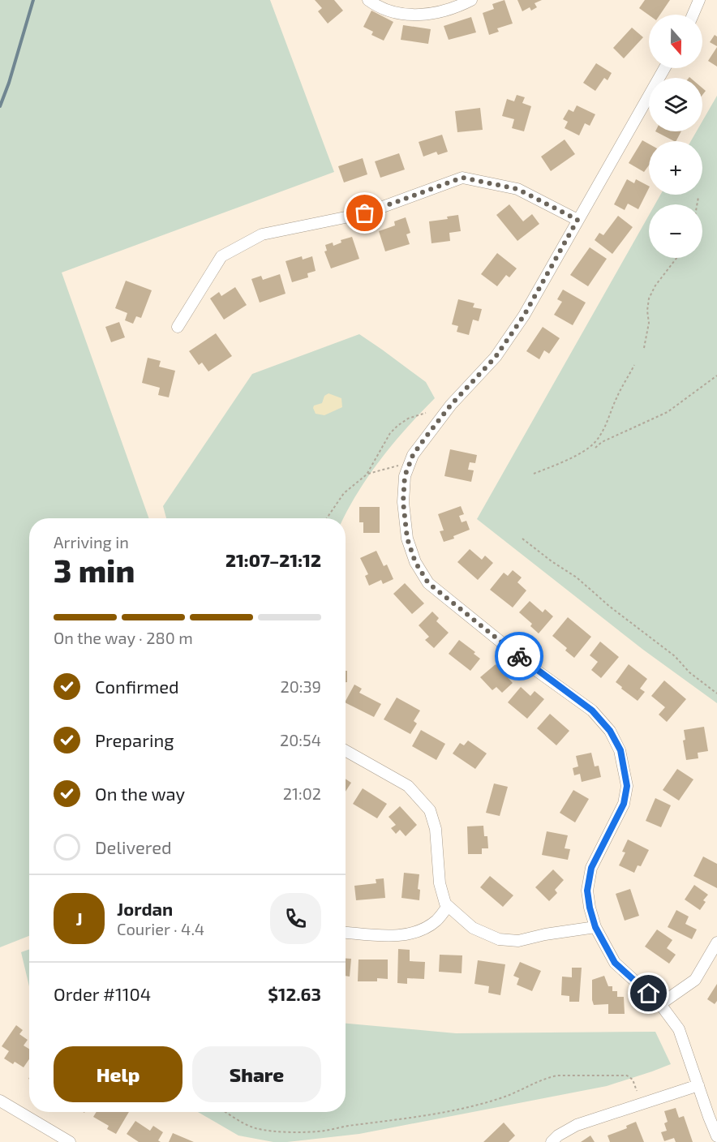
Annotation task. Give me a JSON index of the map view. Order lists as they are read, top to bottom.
{
  "north": "bottom",
  "page": {
    "map_buttons": ["+", "−"],
    "heading": ["3 min", "Arriving in", "21:07–21:12"],
    "panel": [
      "Jordan",
      "Courier · 4.4",
      "Order #1104",
      "$12.63"
    ],
    "bar": "On the way · 280 m",
    "list": [
      ["Confirmed", "20:39"],
      ["Preparing", "20:54"],
      ["On the way", "21:02"],
      "Delivered"
    ],
    "round": "J",
    "buttons": ["Help", "Share"]
  }
}
